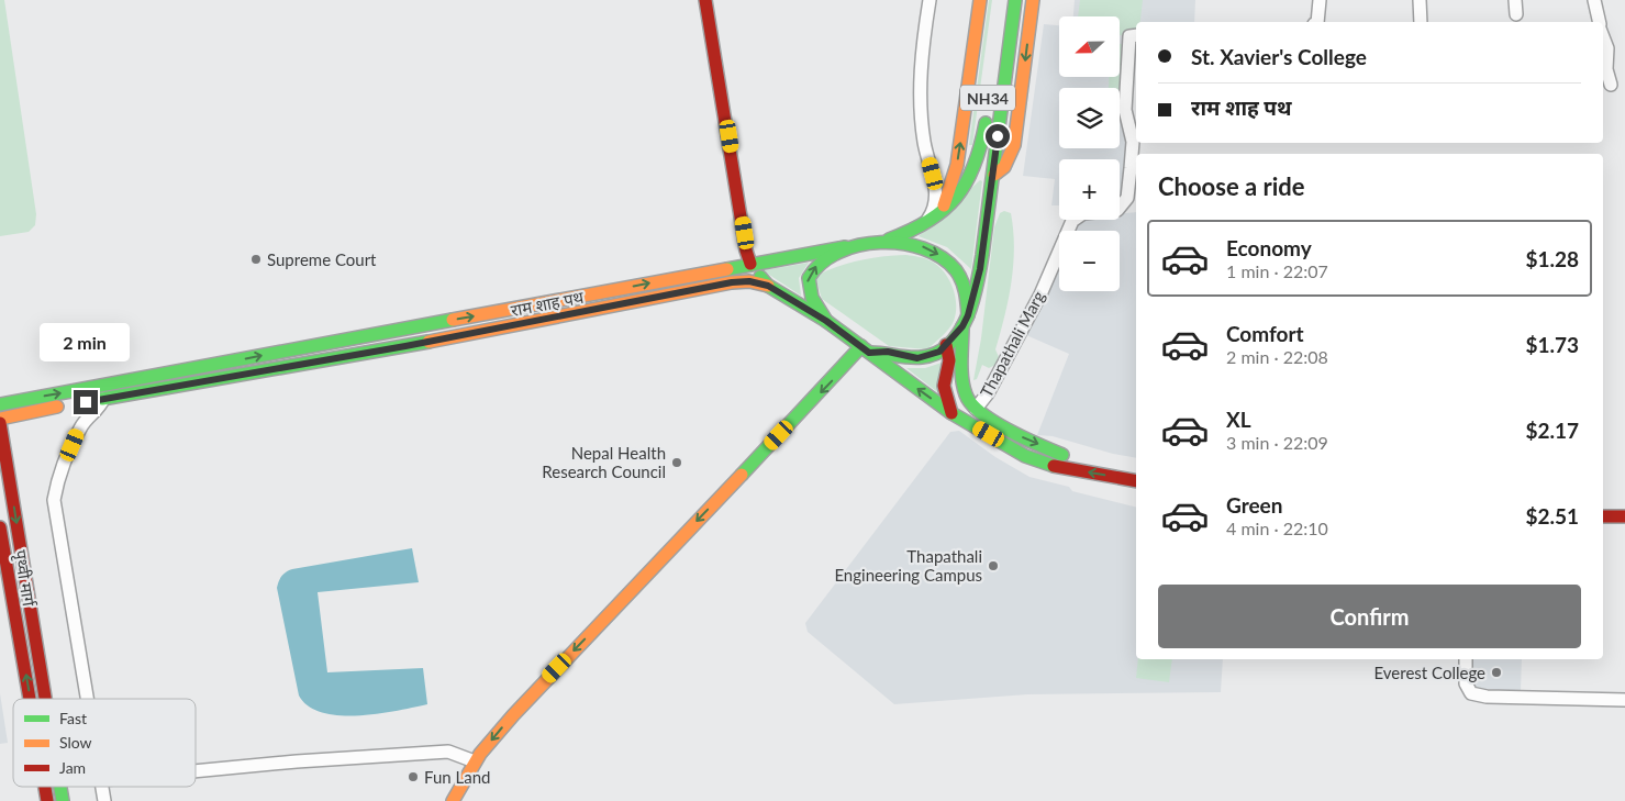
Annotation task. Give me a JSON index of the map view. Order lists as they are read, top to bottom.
{
  "streets": {
    "main road": ["NH34", "राम शाह पथ", "पृथ्वी मार्ग"],
    "street": ["Thapathali Marg"]
  },
  "places": [
    "Supreme Court",
    "Nepal Health Research Council",
    "Thapathali Engineering Campus",
    "Everest College",
    "Fun Land"
  ],
  "legend": ["Fast", "Slow", "Jam"],
  "north": "left",
  "page": {
    "map_buttons": ["+", "−"],
    "banner": ["St. Xavier's College", "राम शाह पथ"],
    "heading": "Choose a ride",
    "list": [
      {
        "name": "Economy",
        "note": "1 min · 22:07",
        "value": "$1.28"
      },
      {
        "name": "Comfort",
        "note": "2 min · 22:08",
        "value": "$1.73"
      },
      {
        "name": "XL",
        "note": "3 min · 22:09",
        "value": "$2.17"
      },
      {
        "name": "Green",
        "note": "4 min · 22:10",
        "value": "$2.51"
      }
    ],
    "bubble": "2 min",
    "buttons": "Confirm"
  }
}
